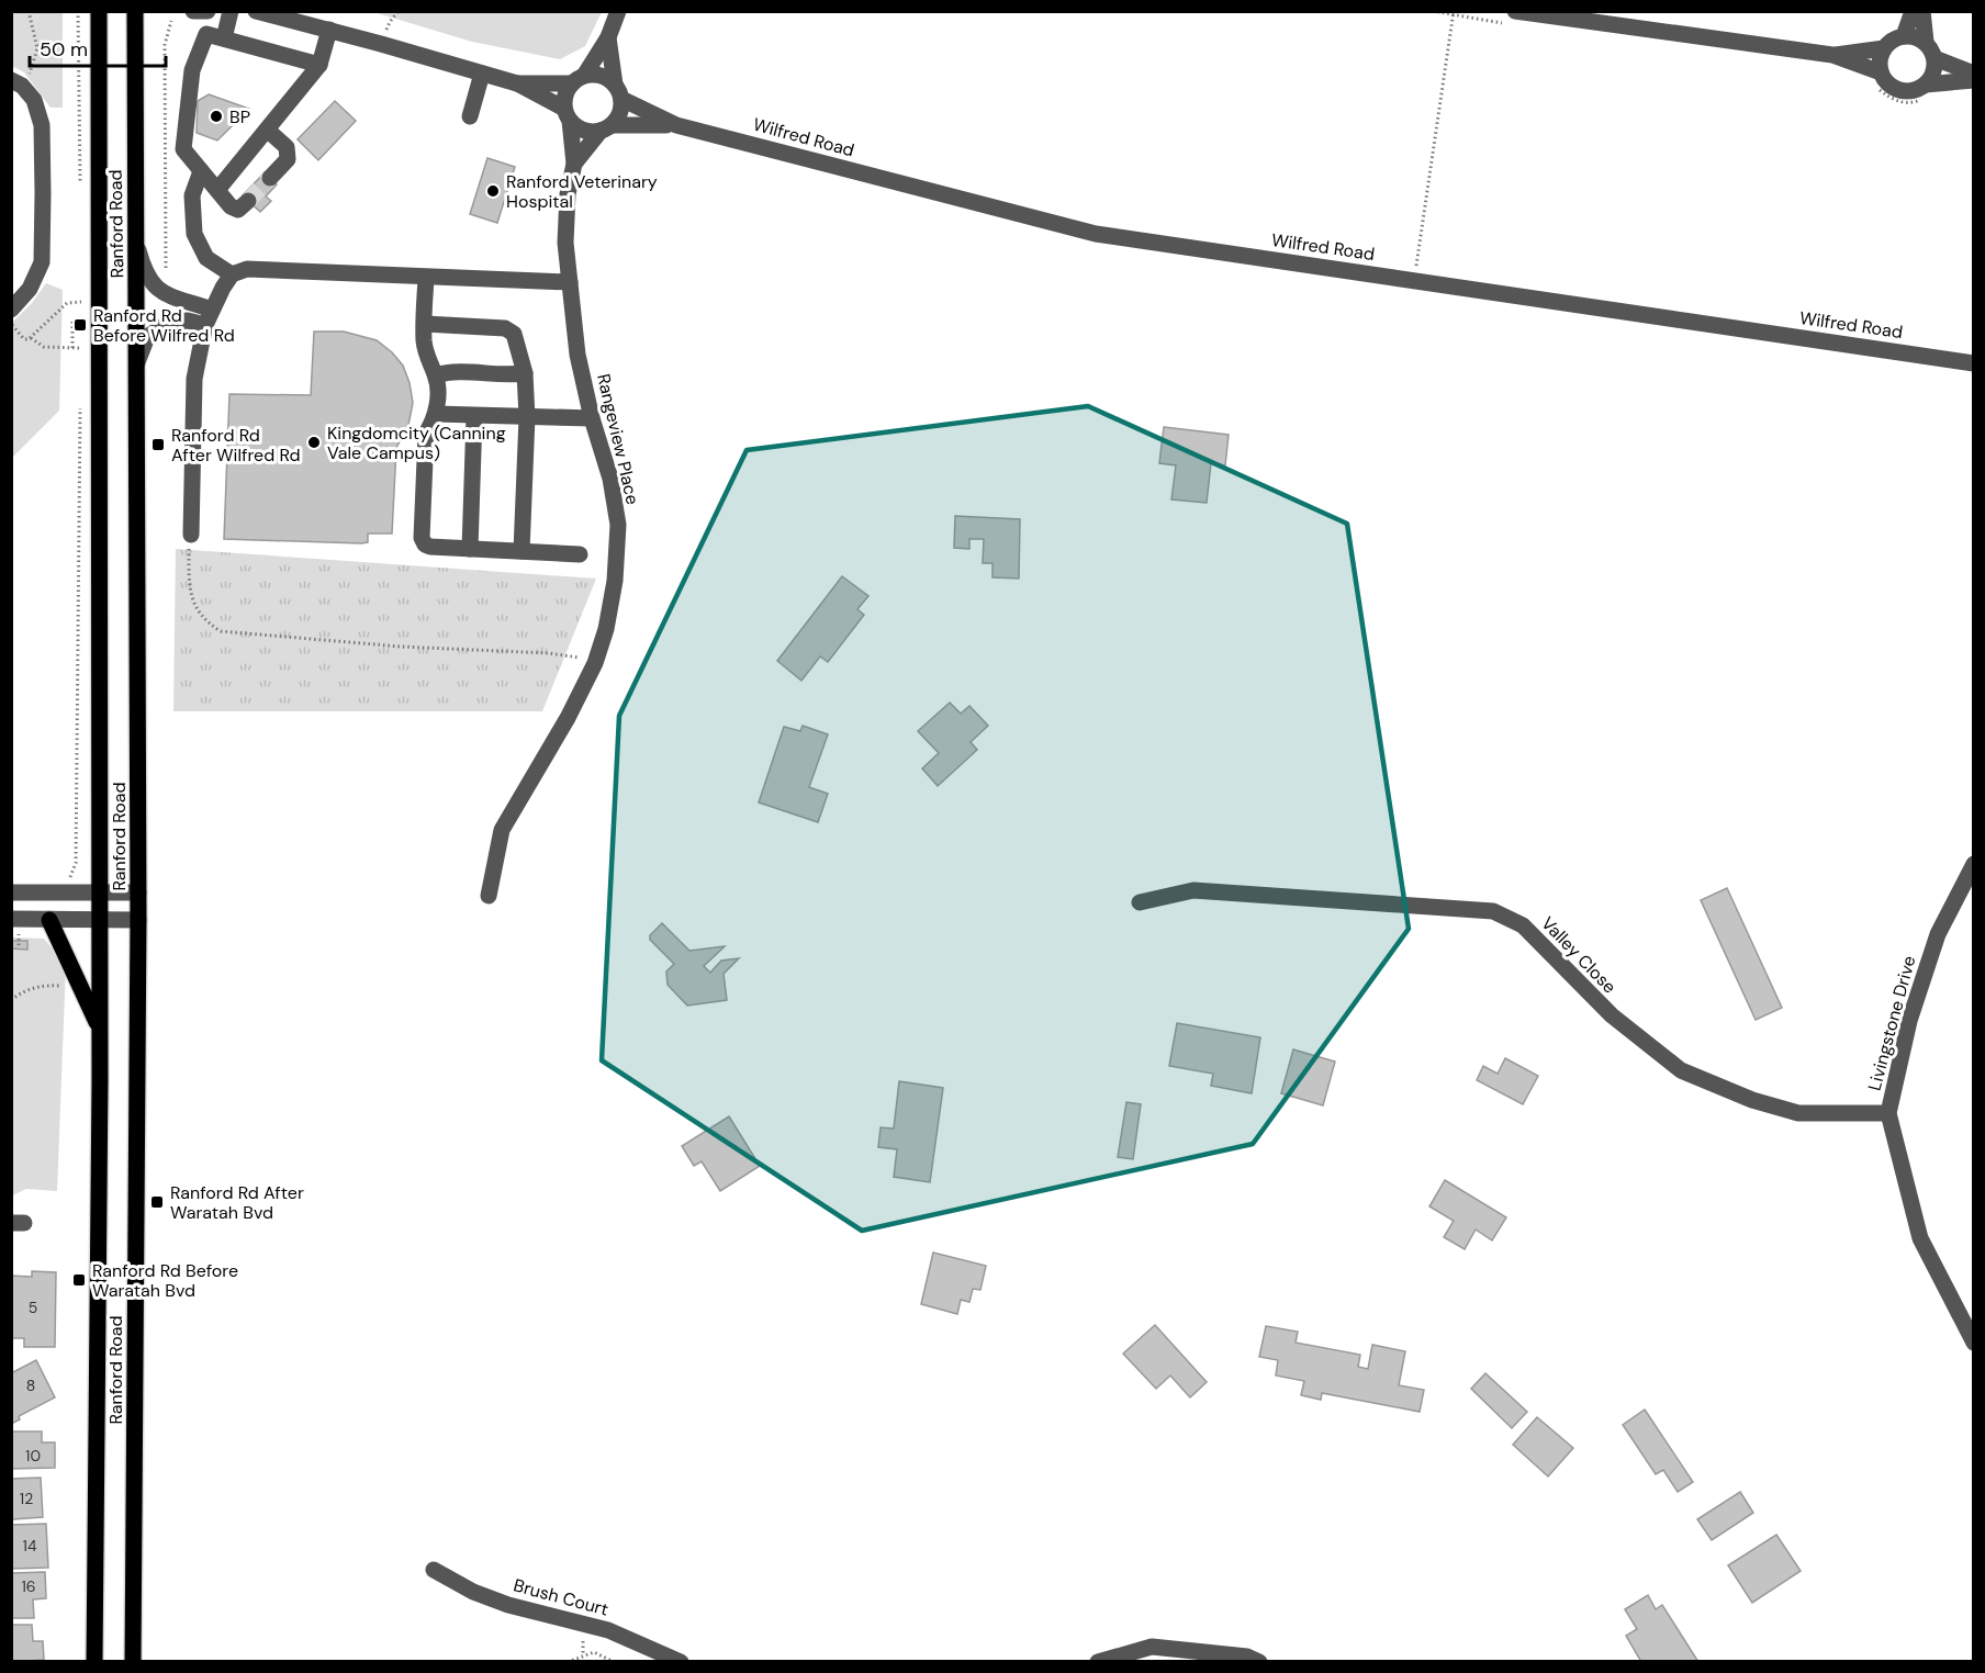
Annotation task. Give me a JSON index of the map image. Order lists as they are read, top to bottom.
{
  "streets": {
    "main road": ["Ranford Road"],
    "street": [
      "Wilfred Road",
      "Rangeview Place",
      "Valley Close",
      "Livingstone Drive",
      "Brush Court"
    ]
  },
  "crossings": [
    ["Wilfred Road", "Rangeview Place"],
    ["Valley Close", "Livingstone Drive"]
  ],
  "places": {
    "other": ["BP", "Ranford Veterinary Hospital", "Kingdomcity (Canning Vale Campus)"],
    "transit": [
      "Ranford Rd Before Wilfred Rd",
      "Ranford Rd After Wilfred Rd",
      "Ranford Rd After Waratah Bvd",
      "Ranford Rd Before Waratah Bvd"
    ]
  },
  "house_numbers": [
    "5",
    "8",
    "10",
    "12",
    "14",
    "16"
  ],
  "scale_bar": "50 m"
}
